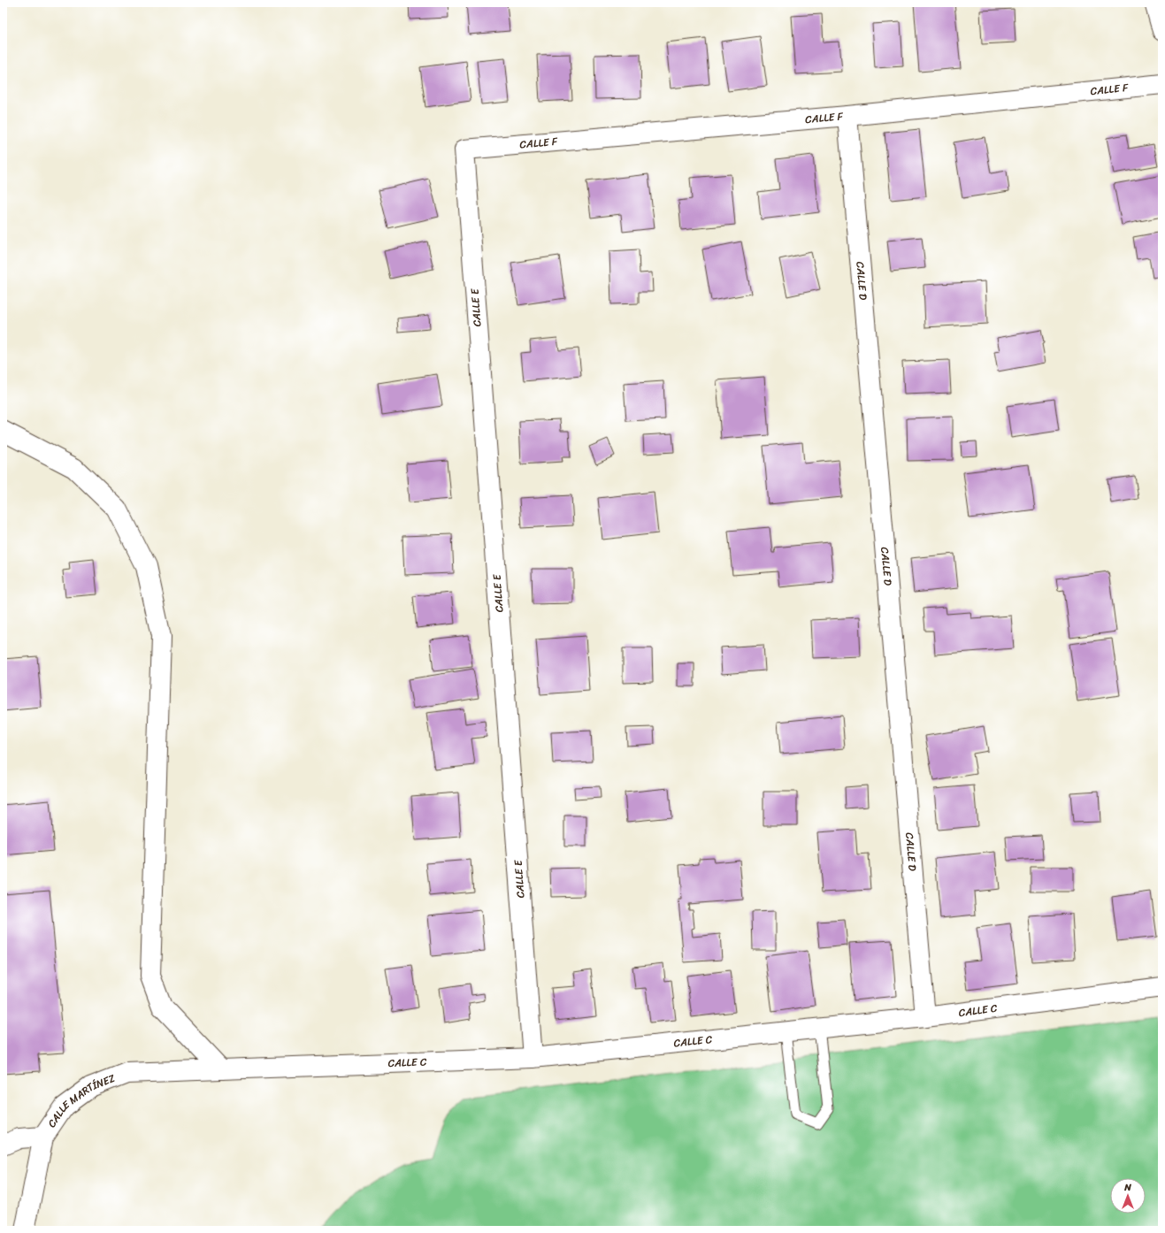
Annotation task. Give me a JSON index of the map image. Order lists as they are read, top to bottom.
{
  "streets": {
    "street": [
      "CALLE F",
      "CALLE D",
      "CALLE E",
      "CALLE C",
      "CALLE MARTÍNEZ"
    ]
  },
  "crossings": [
    ["CALLE F", "CALLE D"],
    ["CALLE F", "CALLE E"],
    ["CALLE D", "CALLE C"],
    ["CALLE E", "CALLE C"],
    ["CALLE C", "CALLE MARTÍNEZ"]
  ],
  "north": "top"
}
